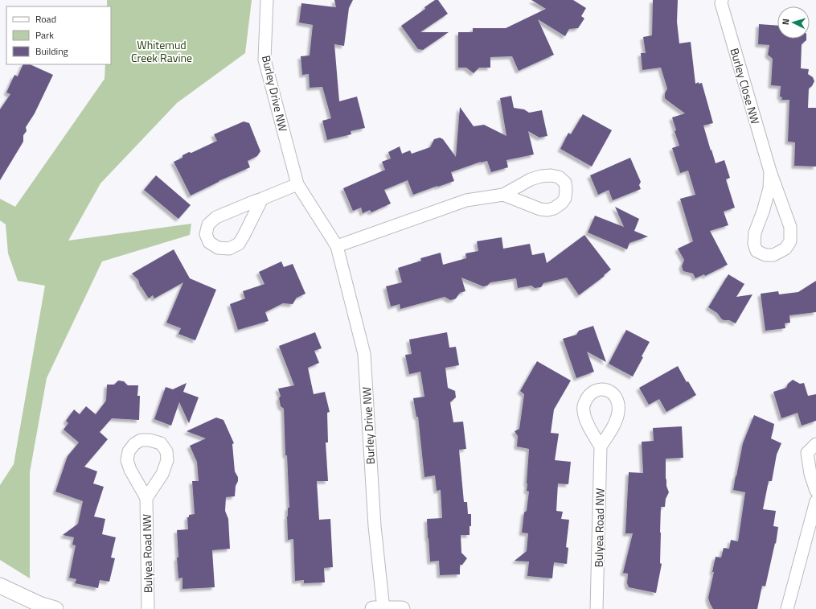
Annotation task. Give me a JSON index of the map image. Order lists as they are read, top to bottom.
{
  "streets": {
    "street": ["Burley Close NW", "Burley Drive NW", "Bulyea Road NW"]
  },
  "parks": ["Whitemud Creek Ravine"],
  "legend": ["Road", "Park", "Building"],
  "north": "left"
}
